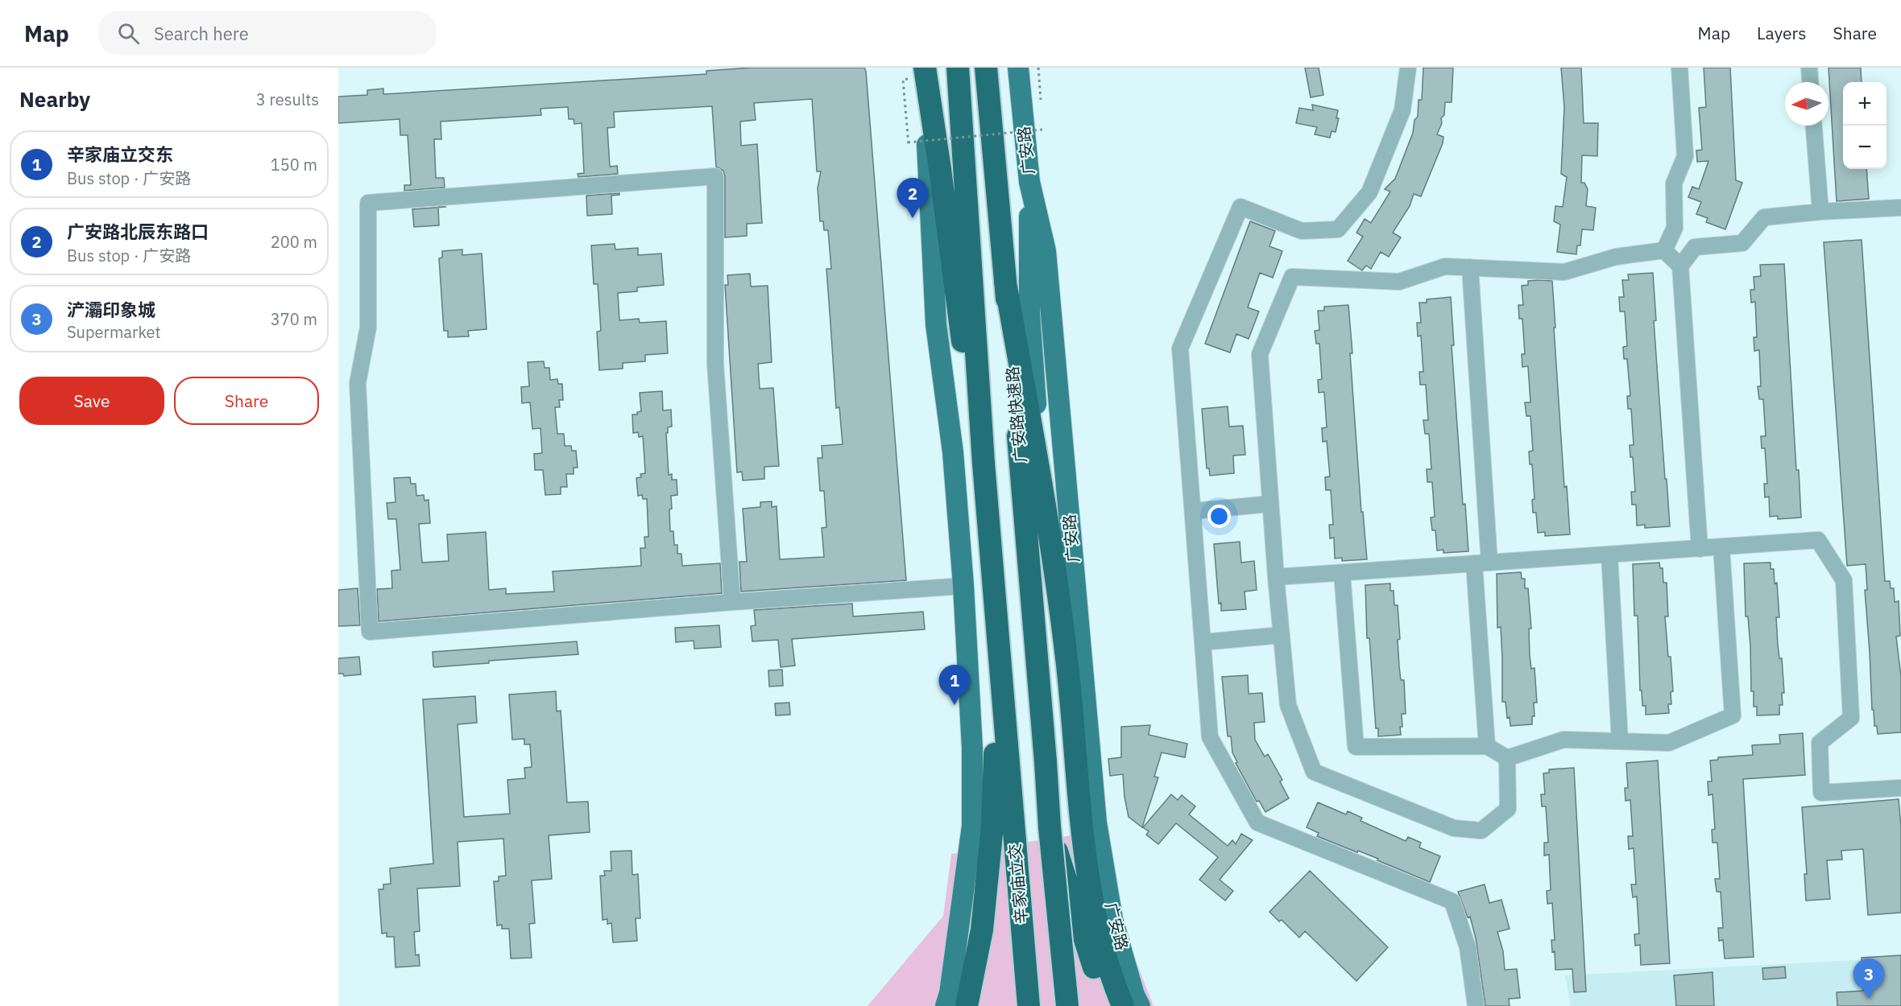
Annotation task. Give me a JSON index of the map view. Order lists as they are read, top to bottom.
{
  "streets": {
    "highway": ["广安路快速路", "辛家庙立交"],
    "main road": ["广安路"]
  },
  "north": "left",
  "page": {
    "header": "Map",
    "search": "Search here",
    "nav": ["Map", "Layers", "Share"],
    "heading": ["Nearby", "3 results"],
    "map_buttons": ["+", "−"],
    "list": [
      {
        "mark": "1",
        "name": "辛家庙立交东",
        "note": "Bus stop · 广安路",
        "value": "150 m"
      },
      {
        "mark": "2",
        "name": "广安路北辰东路口",
        "note": "Bus stop · 广安路",
        "value": "200 m"
      },
      {
        "mark": "3",
        "name": "浐灞印象城",
        "note": "Supermarket",
        "value": "370 m"
      }
    ],
    "pins": ["2", "1", "3"],
    "buttons": ["Save", "Share"]
  }
}
